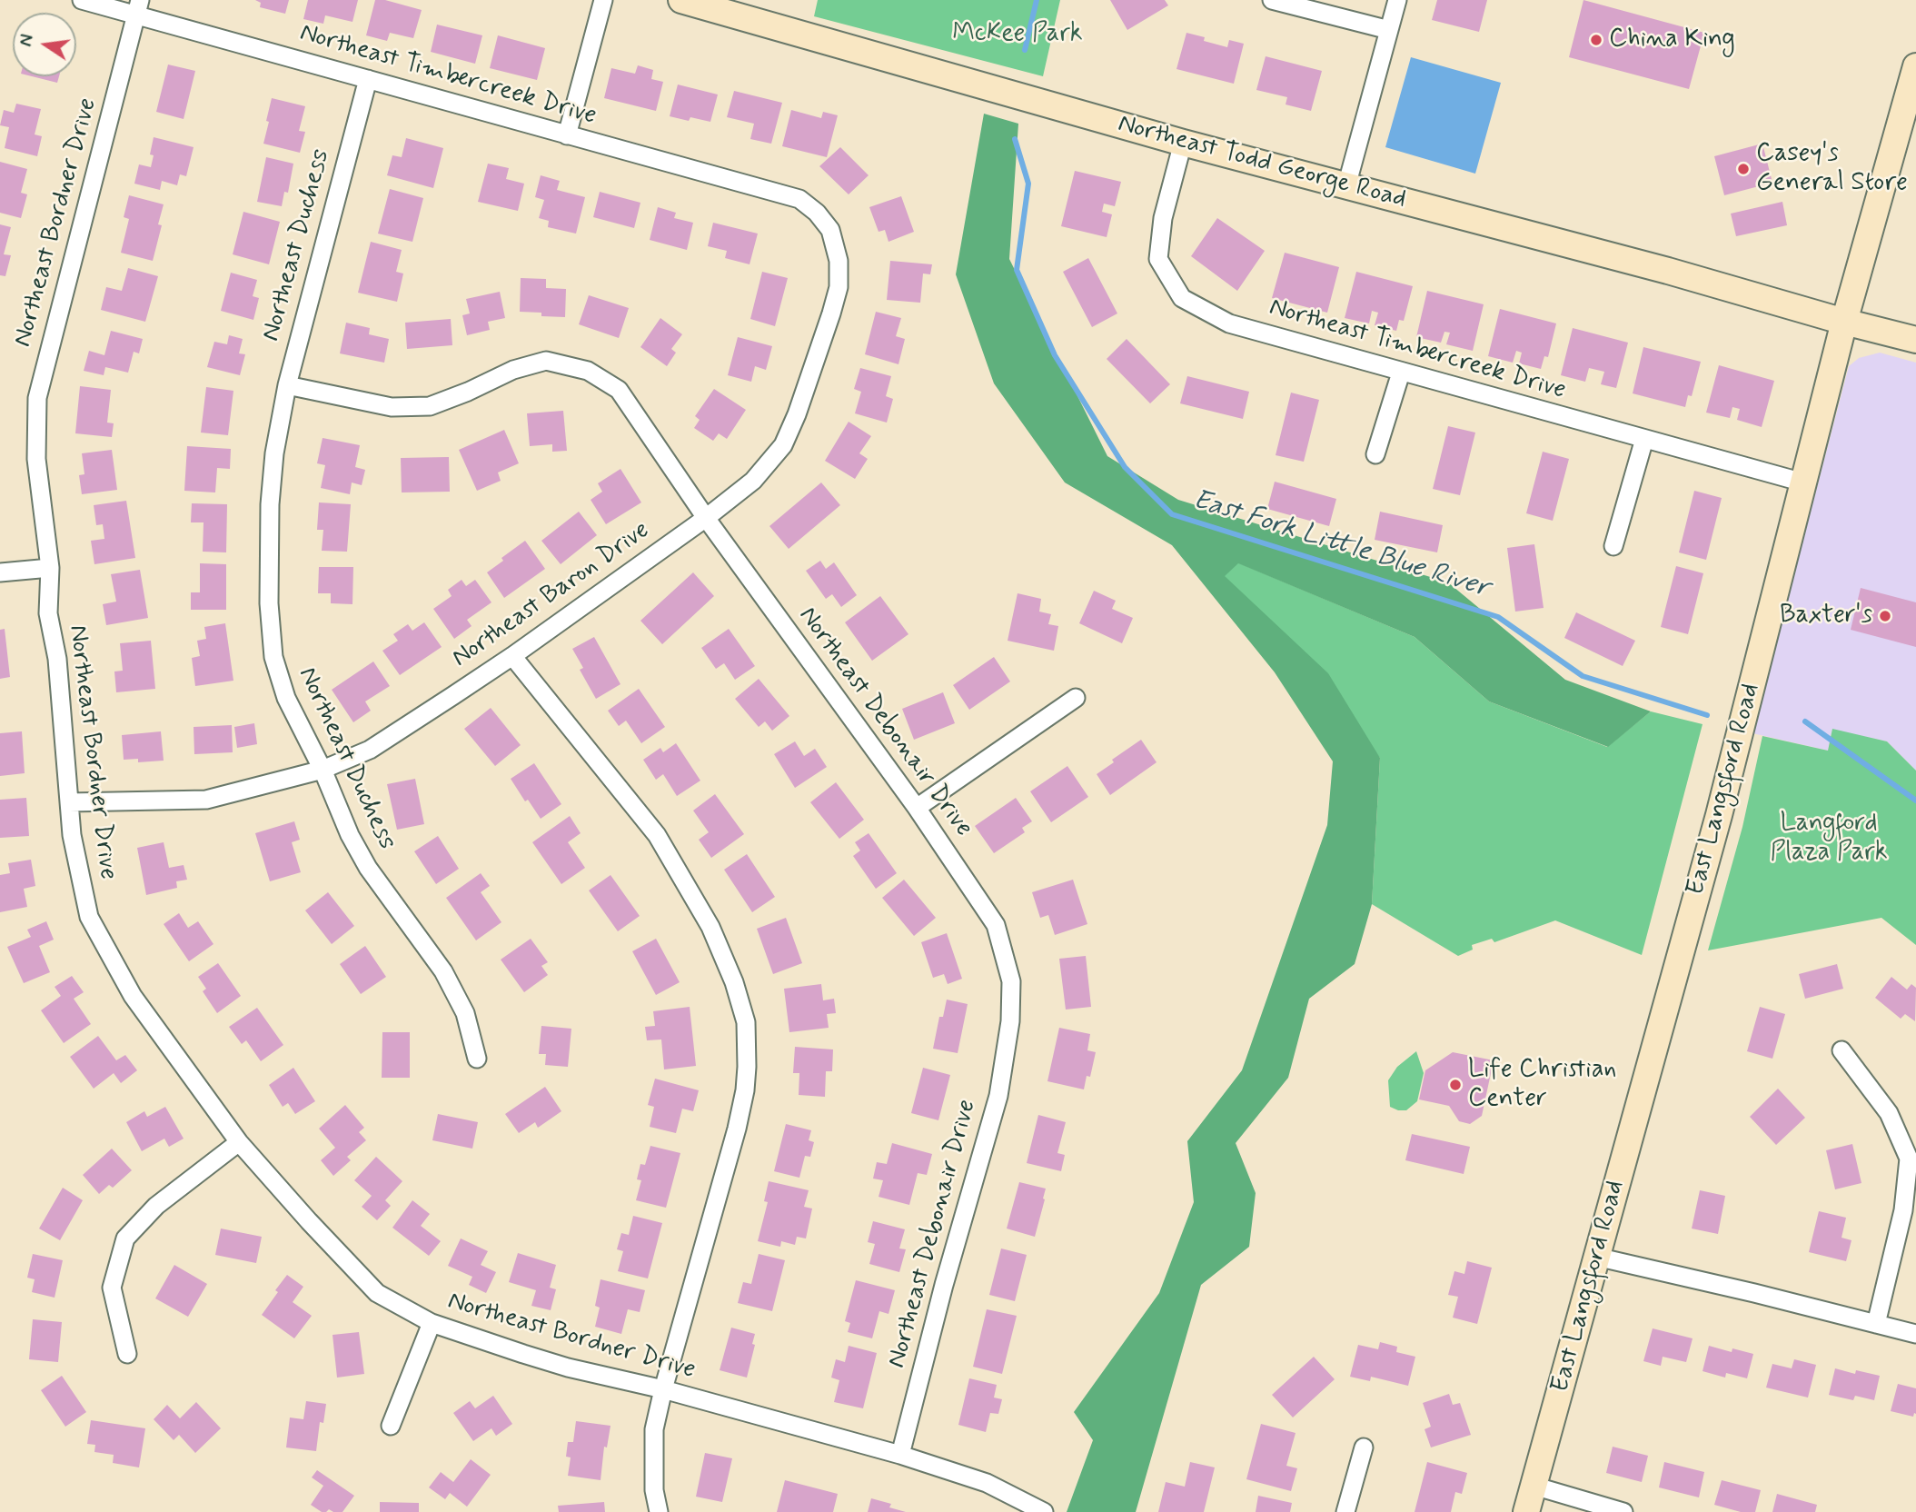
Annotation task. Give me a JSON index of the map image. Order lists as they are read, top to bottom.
{
  "streets": {
    "street": [
      "Northeast Timbercreek Drive",
      "Northeast Todd George Road",
      "Northeast Bordner Drive",
      "Northeast Duchess",
      "Northeast Baron Drive",
      "Northeast Debonair Drive",
      "East Langsford Road"
    ]
  },
  "crossings": [
    ["Northeast Timbercreek Drive", "Northeast Todd George Road"],
    ["Northeast Timbercreek Drive", "Northeast Bordner Drive"],
    ["Northeast Timbercreek Drive", "Northeast Duchess"],
    ["Northeast Timbercreek Drive", "Northeast Baron Drive"],
    ["Northeast Timbercreek Drive", "East Langsford Road"],
    ["Northeast Todd George Road", "East Langsford Road"],
    ["Northeast Bordner Drive", "Northeast Baron Drive"],
    ["Northeast Bordner Drive", "Northeast Debonair Drive"],
    ["Northeast Duchess", "Northeast Baron Drive"],
    ["Northeast Duchess", "Northeast Debonair Drive"],
    ["Northeast Baron Drive", "Northeast Debonair Drive"]
  ],
  "water": ["East Fork Little Blue River"],
  "parks": ["McKee Park", "Langford Plaza Park"],
  "places": [
    "China King",
    "Casey's General Store",
    "Baxter's",
    "Life Christian Center"
  ],
  "north": "left"
}
